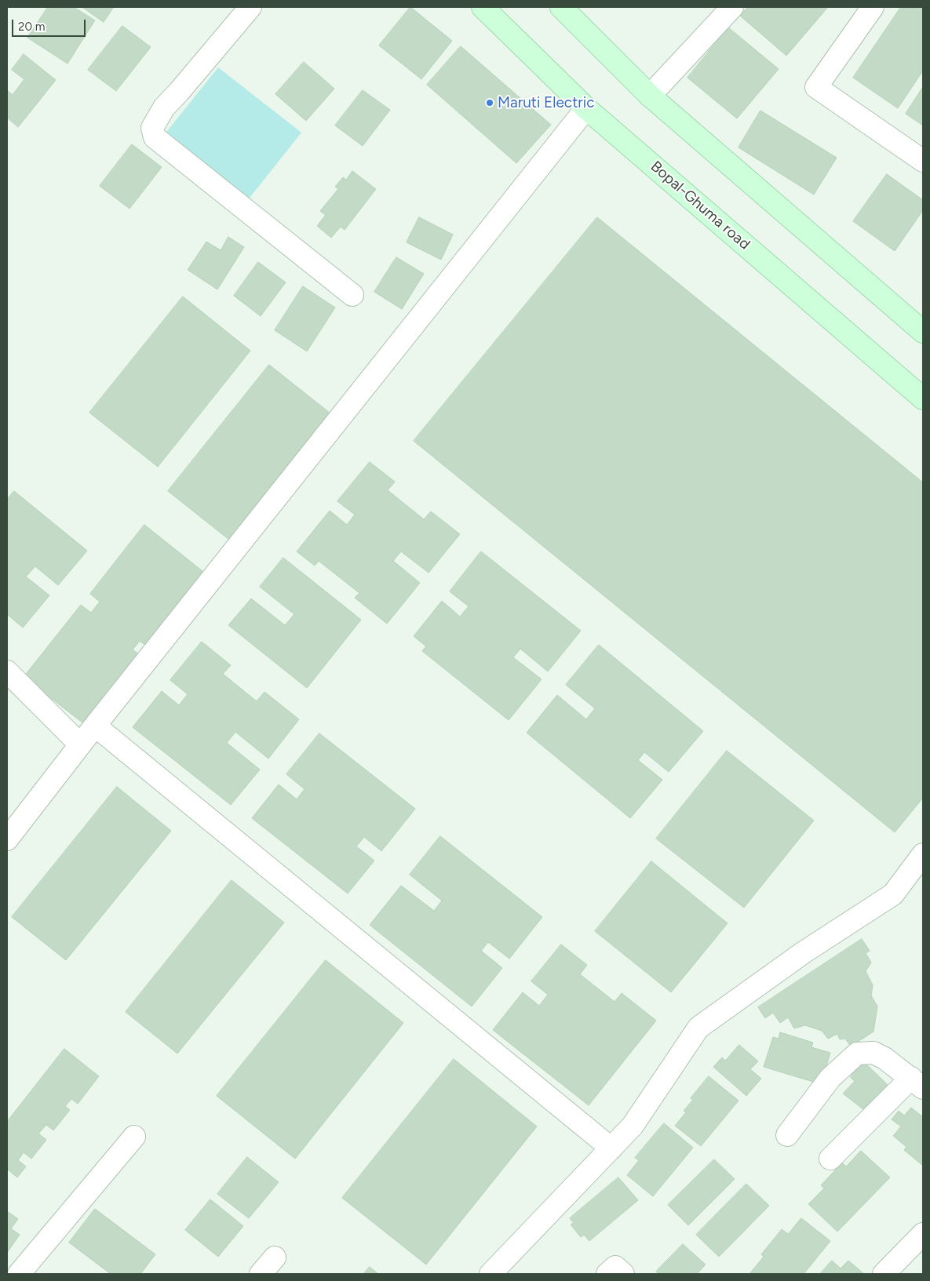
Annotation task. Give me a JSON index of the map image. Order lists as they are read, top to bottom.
{
  "streets": {
    "street": ["Bopal-Ghuma road"]
  },
  "places": ["Maruti Electric"],
  "scale_bar": "20 m"
}
